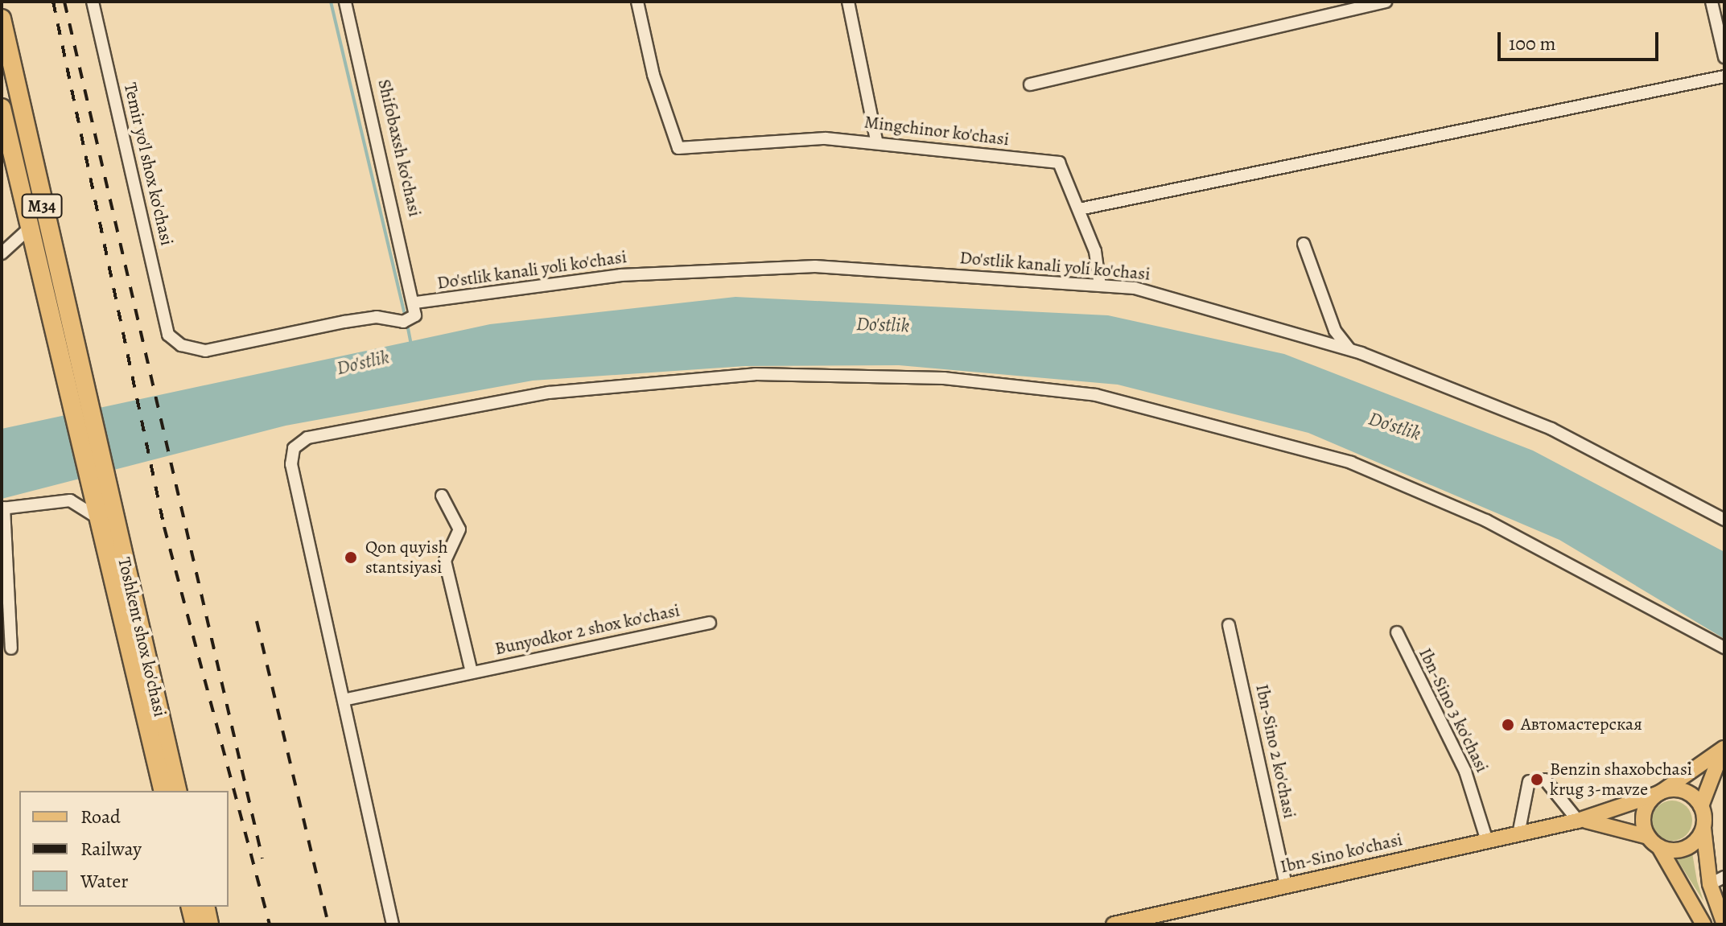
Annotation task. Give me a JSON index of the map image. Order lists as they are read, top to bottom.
{
  "streets": {
    "highway": ["M34", "Toshkent shox ko'chasi"],
    "main road": ["Ibn-Sino ko'chasi"],
    "street": [
      "Mingchinor ko'chasi",
      "Shifobaxsh ko'chasi",
      "Temir yo'l shox ko'chasi",
      "Do'stlik kanali yoli ko'chasi",
      "Bunyodkor 2 shox ko'chasi",
      "Ibn-Sino 3 ko'chasi",
      "Ibn-Sino 2 ko'chasi"
    ]
  },
  "crossings": [
    ["Mingchinor ko'chasi", "Do'stlik kanali yoli ko'chasi"],
    ["Shifobaxsh ko'chasi", "Temir yo'l shox ko'chasi"],
    ["Shifobaxsh ko'chasi", "Do'stlik kanali yoli ko'chasi"],
    ["Temir yo'l shox ko'chasi", "Do'stlik kanali yoli ko'chasi"],
    ["Ibn-Sino 3 ko'chasi", "Ibn-Sino ko'chasi"],
    ["Ibn-Sino 2 ko'chasi", "Ibn-Sino ko'chasi"]
  ],
  "water": ["Do'stlik"],
  "places": ["Qon quyish stantsiyasi", "Автомастерская", "Benzin shaxobchasi krug 3-mavze"],
  "legend": ["Road", "Railway", "Water"],
  "scale_bar": "100 m"
}
